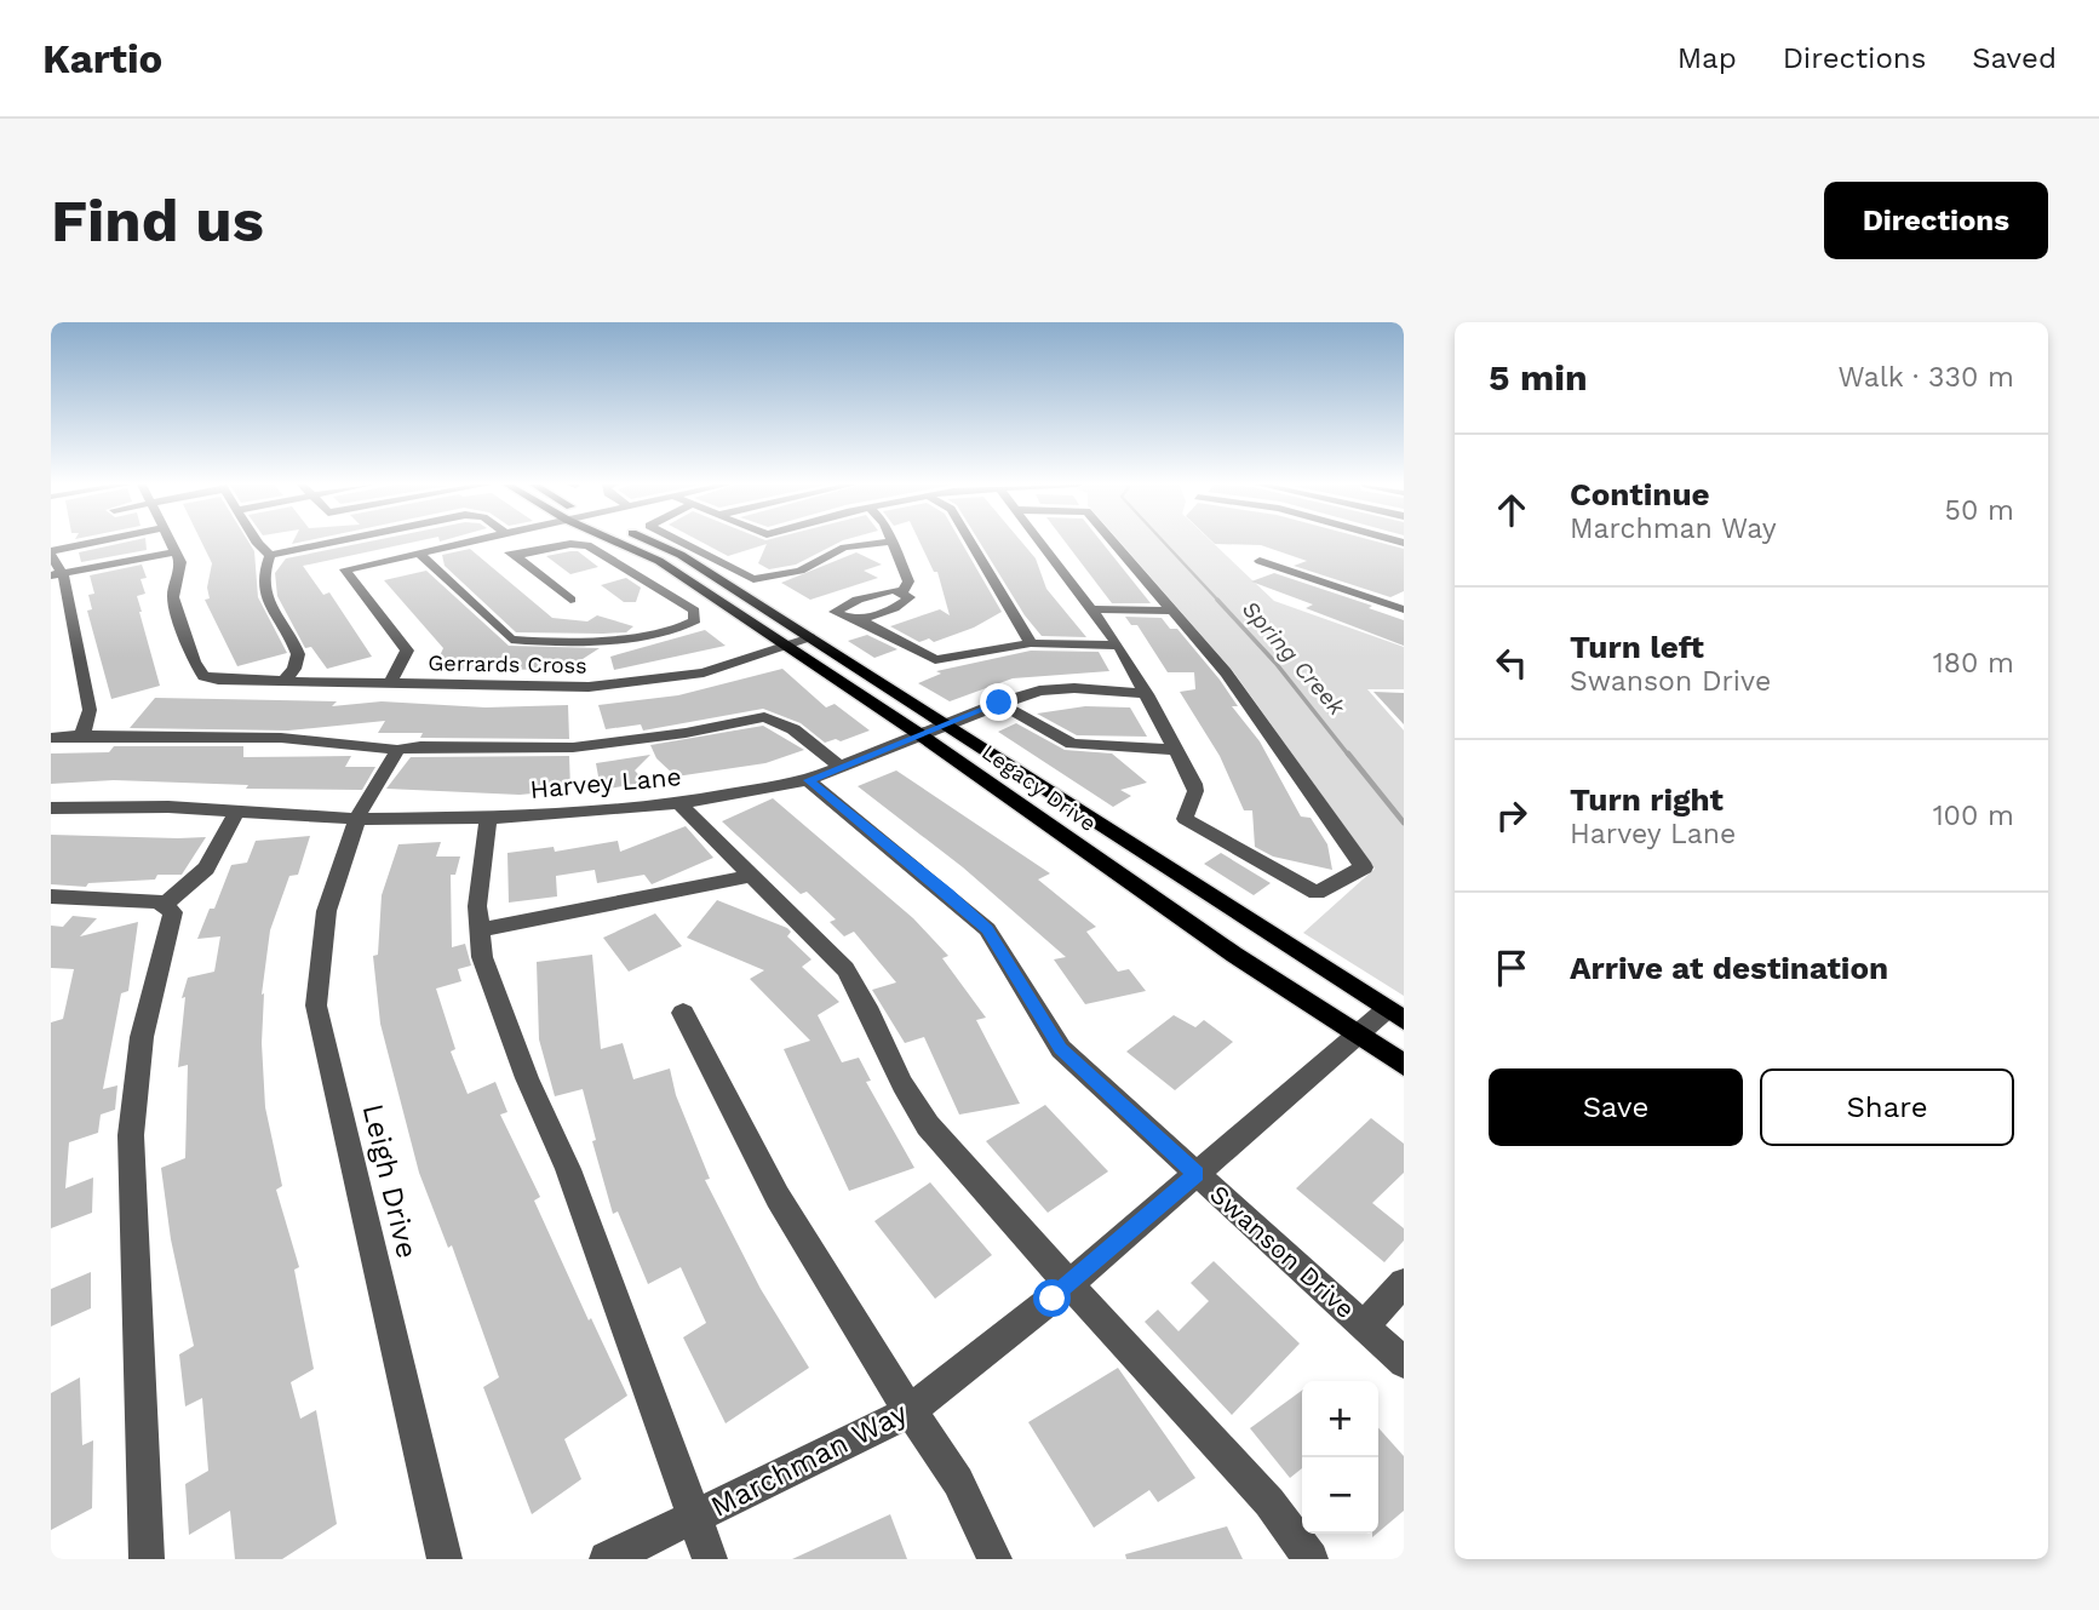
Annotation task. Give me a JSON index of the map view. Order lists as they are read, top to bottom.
{
  "streets": {
    "main road": ["Legacy Drive"],
    "street": [
      "Gerrards Cross",
      "Harvey Lane",
      "Leigh Drive",
      "Swanson Drive",
      "Marchman Way"
    ]
  },
  "crossings": [
    ["Gerrards Cross", "Legacy Drive"],
    ["Harvey Lane", "Legacy Drive"],
    ["Harvey Lane", "Leigh Drive"],
    ["Harvey Lane", "Swanson Drive"],
    ["Legacy Drive", "Marchman Way"],
    ["Swanson Drive", "Marchman Way"]
  ],
  "water": ["Spring Creek"],
  "page": {
    "header": "Kartio",
    "nav": ["Map", "Directions", "Saved"],
    "buttons": [
      "Directions",
      ["Save", "Share"]
    ],
    "title": "Find us",
    "heading": ["5 min", "Walk · 330 m"],
    "list": [
      ["Continue", "Marchman Way", "50 m"],
      ["Turn left", "Swanson Drive", "180 m"],
      ["Turn right", "Harvey Lane", "100 m"],
      "Arrive at destination"
    ],
    "map_buttons": ["+", "−"]
  }
}
